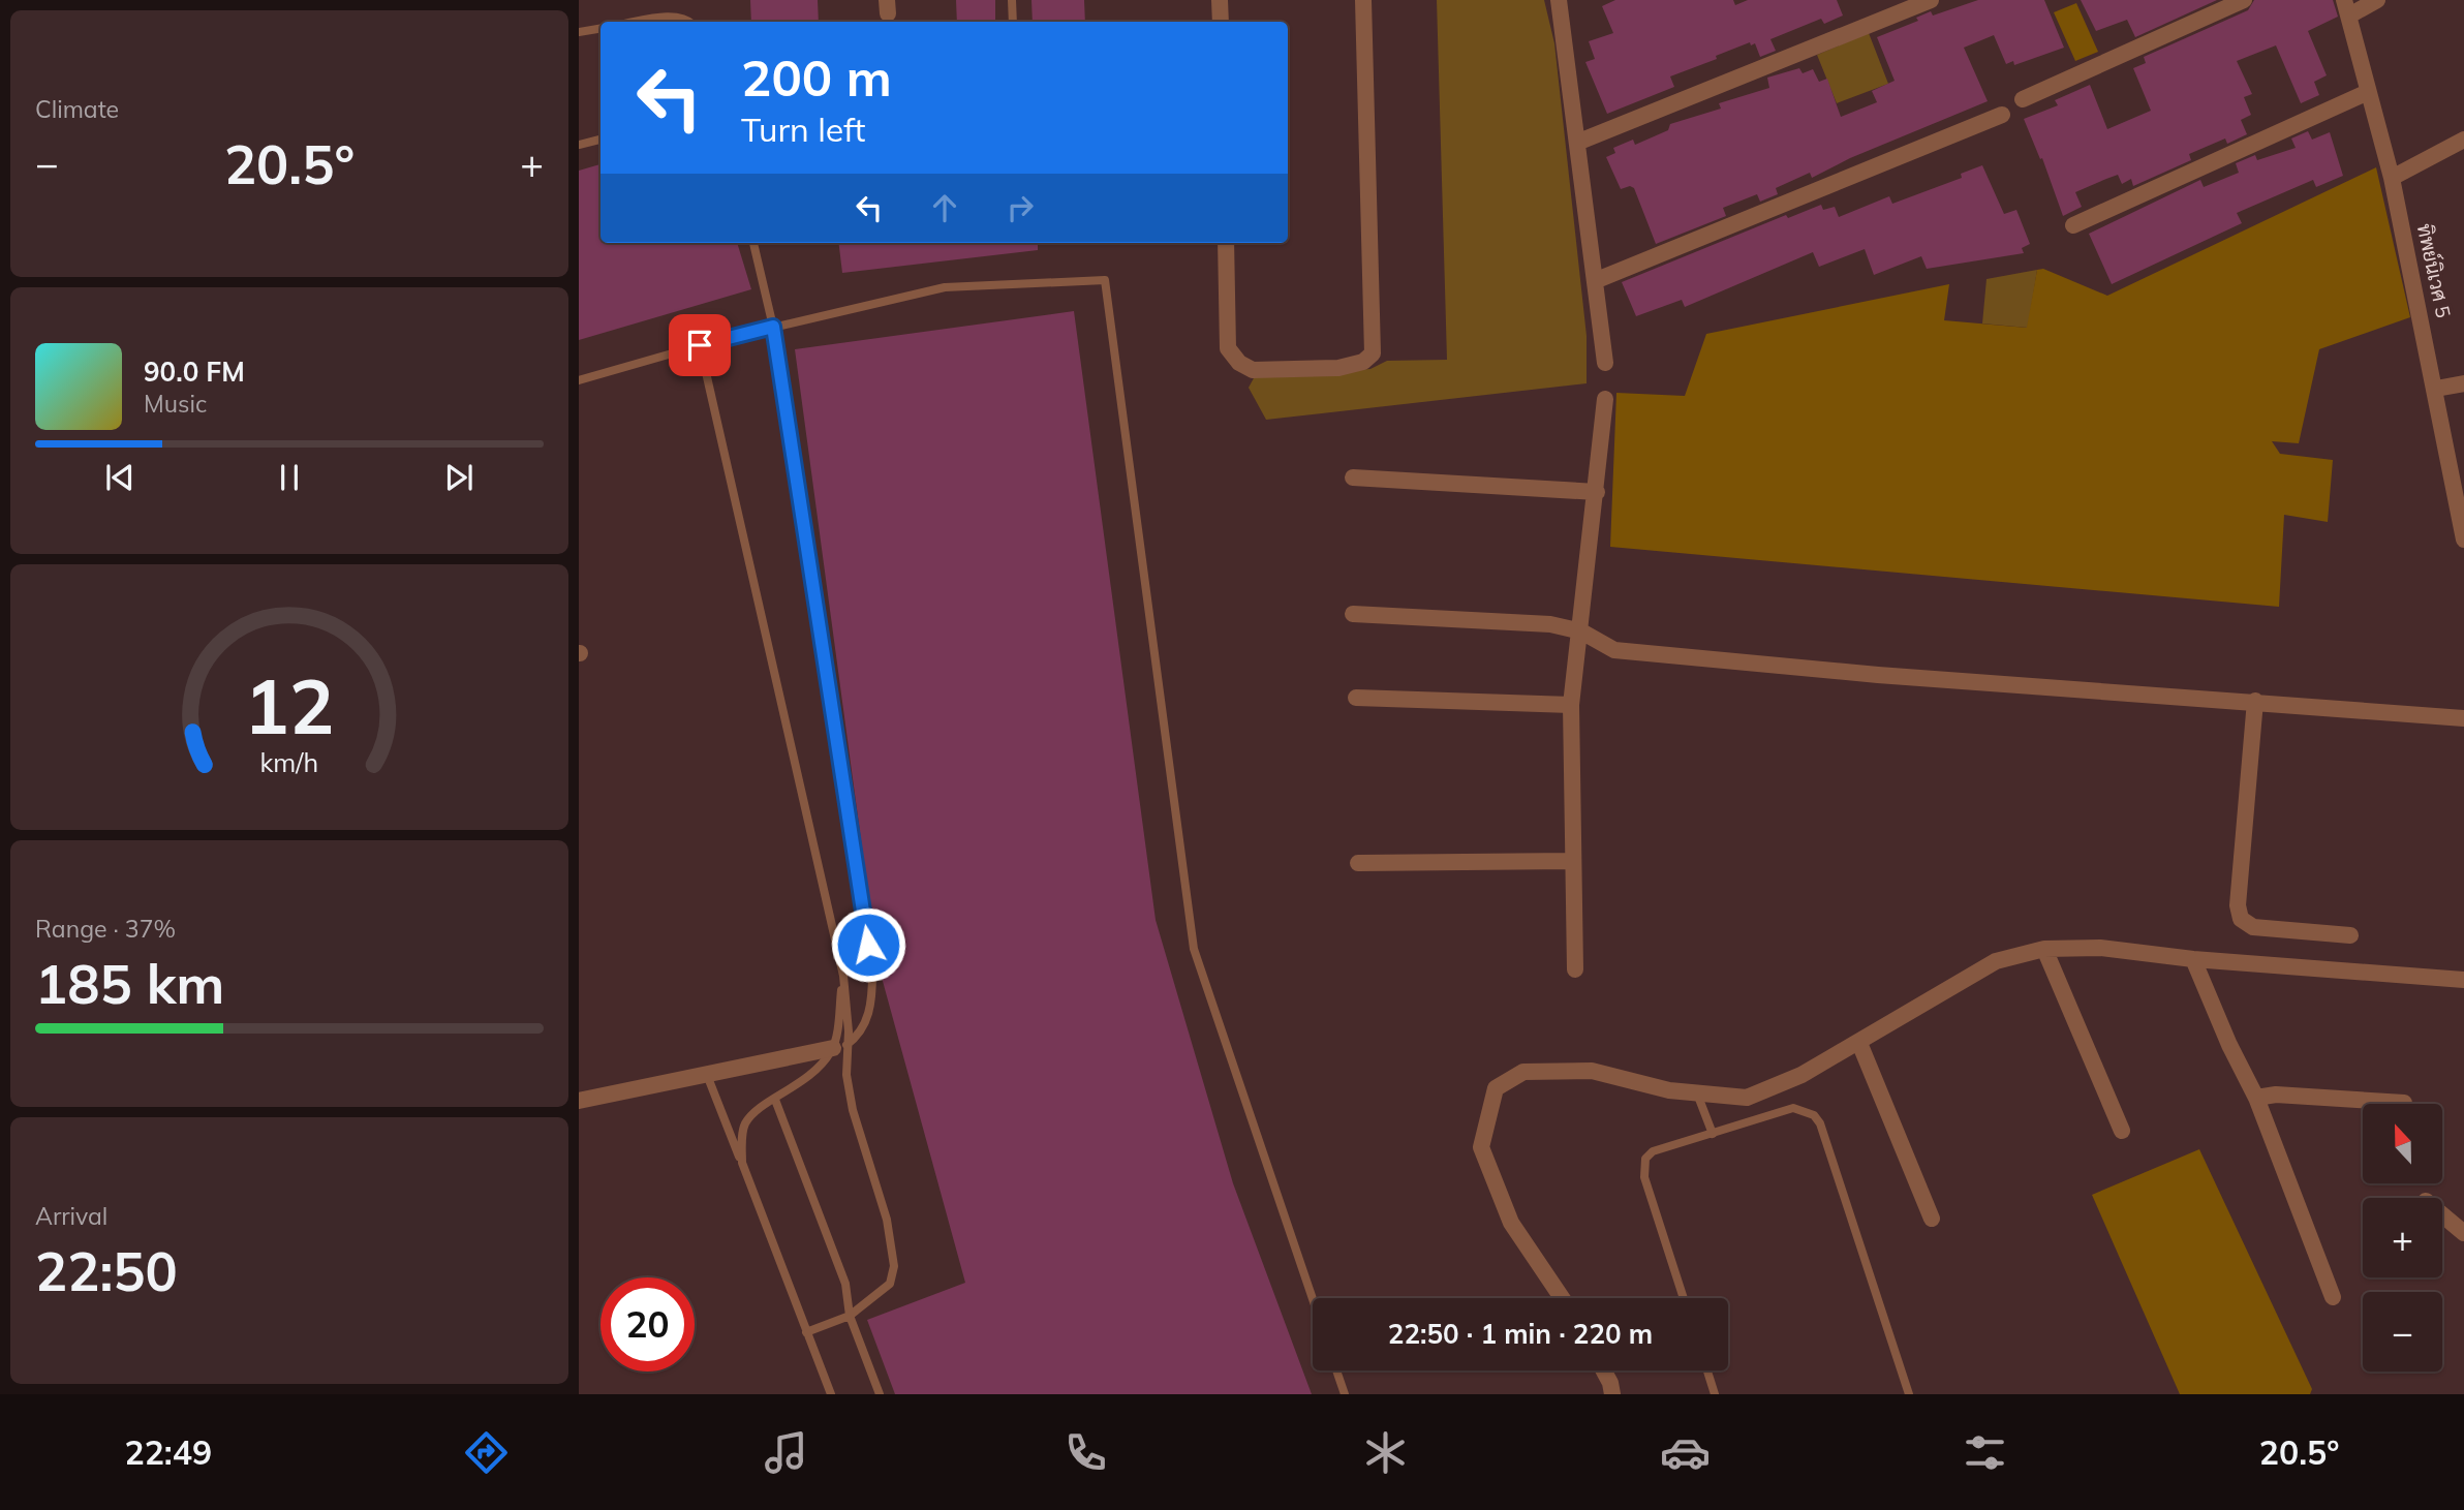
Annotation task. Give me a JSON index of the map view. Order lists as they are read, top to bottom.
{
  "streets": {
    "street": ["ทิพย์นิเวศ 5"]
  },
  "north": "top",
  "page": {
    "tile": [
      "Climate",
      ["Range · 37%", "185 km"],
      ["Arrival", "22:50"]
    ],
    "turn": ["200 m", "Turn left"],
    "heat": ["−", "20.5°", "+"],
    "song": ["90.0 FM", "Music"],
    "map_buttons": ["+", "−"],
    "limit": "20",
    "trip": "22:50 · 1 min · 220 m",
    "tabs": ["22:49", "20.5°"],
    "gauge": ["12", "km/h"]
  }
}
